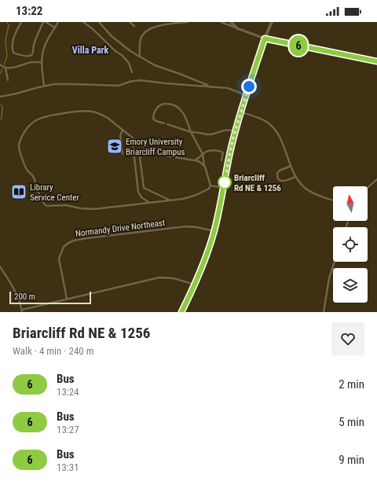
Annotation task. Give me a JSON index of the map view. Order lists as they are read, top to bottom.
{
  "streets": {
    "street": ["Normandy Drive Northeast"]
  },
  "districts": ["Villa Park"],
  "places": {
    "school or university": ["Emory University Briarcliff Campus"],
    "other": ["Briarcliff Rd NE & 1256"],
    "library": ["Library Service Center"]
  },
  "lines": ["bus line 6"],
  "scale_bar": "200 m",
  "north": "top",
  "page": {
    "status": "13:22",
    "on_map": "6",
    "scale": "200 m",
    "heading": ["Briarcliff Rd NE & 1256", "Walk · 4 min · 240 m"],
    "list": [
      {
        "mark": "6",
        "name": "Bus",
        "note": "13:24",
        "value": "2 min"
      },
      {
        "mark": "6",
        "name": "Bus",
        "note": "13:27",
        "value": "5 min"
      },
      {
        "mark": "6",
        "name": "Bus",
        "note": "13:31",
        "value": "9 min"
      }
    ]
  }
}
